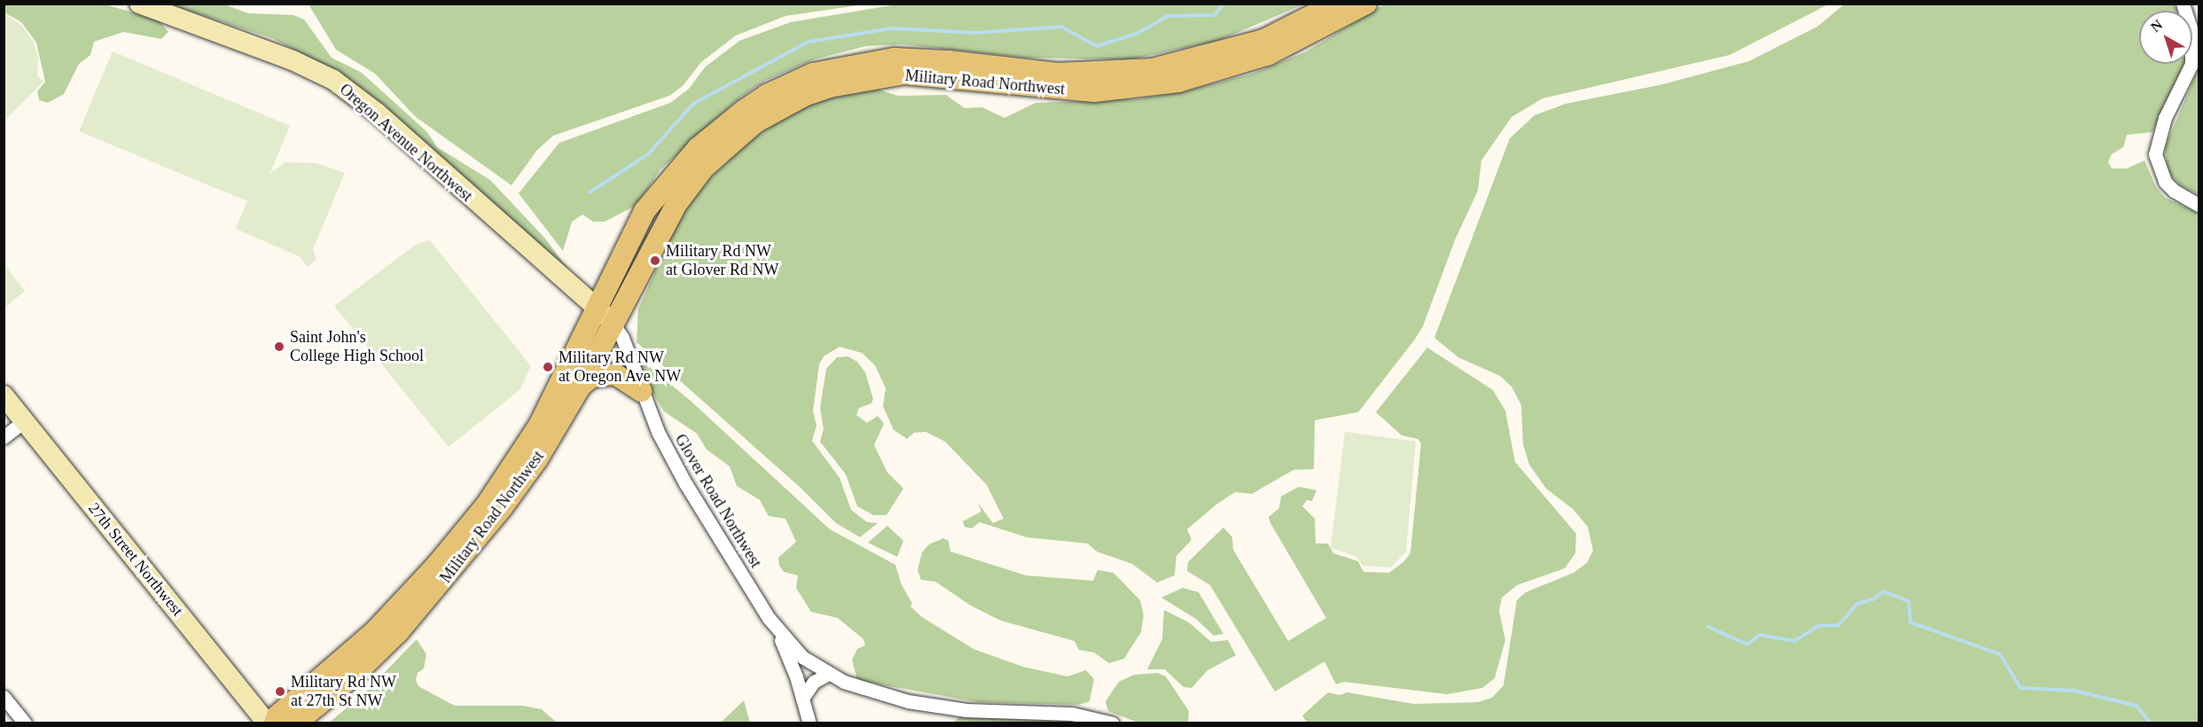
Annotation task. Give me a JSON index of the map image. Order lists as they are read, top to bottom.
{
  "streets": {
    "main road": ["Military Road Northwest"],
    "street": ["Oregon Avenue Northwest", "Glover Road Northwest", "27th Street Northwest"]
  },
  "crossings": [
    ["Military Road Northwest", "Oregon Avenue Northwest"],
    ["Military Road Northwest", "Glover Road Northwest"],
    ["Oregon Avenue Northwest", "Glover Road Northwest"]
  ],
  "places": [
    "Military Rd NW at Glover Rd NW",
    "Saint John's College High School",
    "Military Rd NW at Oregon Ave NW",
    "Military Rd NW at 27th St NW"
  ],
  "north": "top left"
}
